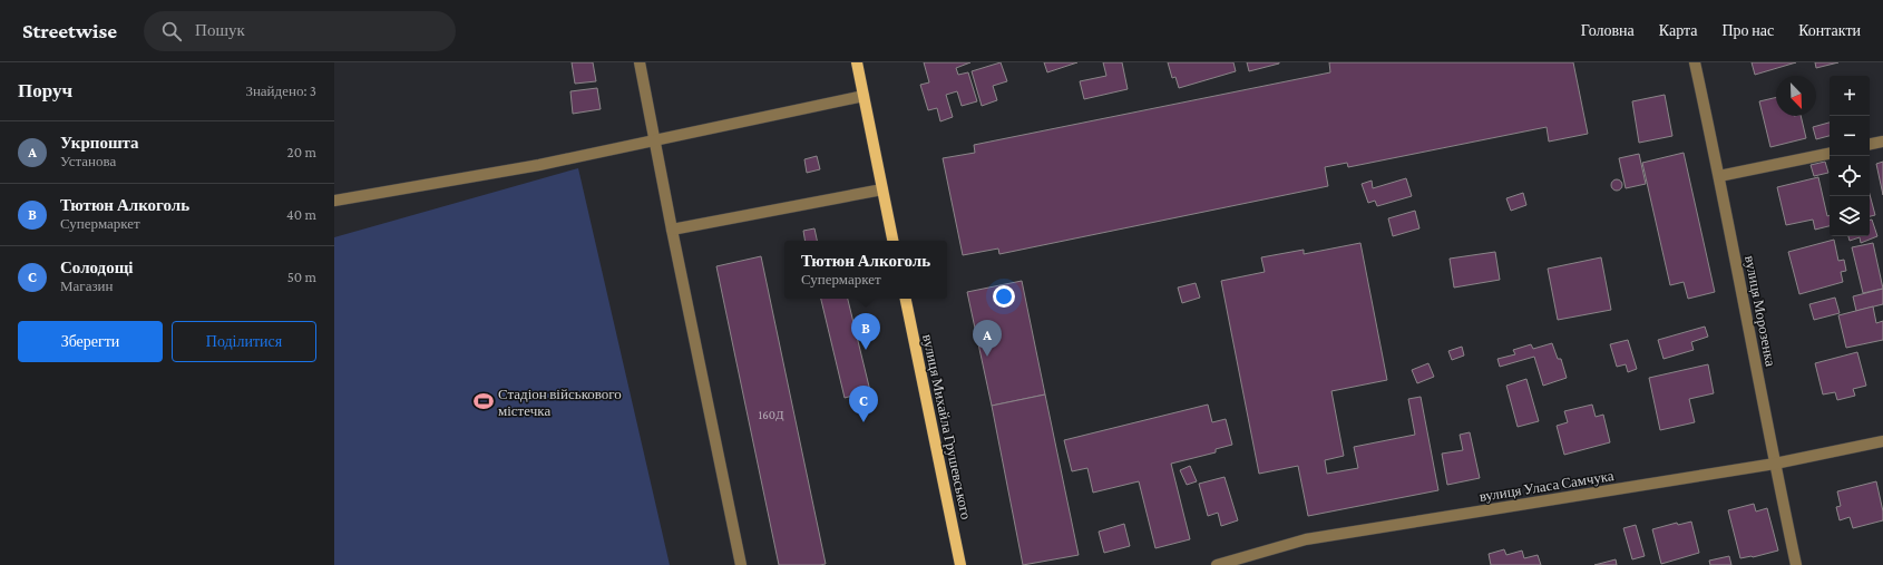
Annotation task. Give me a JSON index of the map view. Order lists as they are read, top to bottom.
{
  "streets": {
    "main road": ["вулиця Михайла Грушевського"],
    "street": ["вулиця Морозенка", "вулиця Уласа Самчука"]
  },
  "crossings": [
    ["вулиця Морозенка", "вулиця Уласа Самчука"]
  ],
  "places": {
    "sports": ["Стадіон військового містечка"]
  },
  "house_numbers": ["160Д"],
  "north": "bottom right",
  "page": {
    "header": "Streetwise",
    "search": "Пошук",
    "nav": [
      "Головна",
      "Карта",
      "Про нас",
      "Контакти"
    ],
    "heading": ["Поруч", "Знайдено: 3"],
    "map_buttons": ["+", "−"],
    "list": [
      {
        "mark": "A",
        "name": "Укрпошта",
        "note": "Установа",
        "value": "20 m"
      },
      {
        "mark": "B",
        "name": "Тютюн Алкоголь",
        "note": "Супермаркет",
        "value": "40 m"
      },
      {
        "mark": "C",
        "name": "Солодощі",
        "note": "Магазин",
        "value": "50 m"
      }
    ],
    "popup": ["Тютюн Алкоголь", "Супермаркет"],
    "buttons": ["Зберегти", "Поділитися"],
    "pins": ["B", "A", "C"]
  }
}
